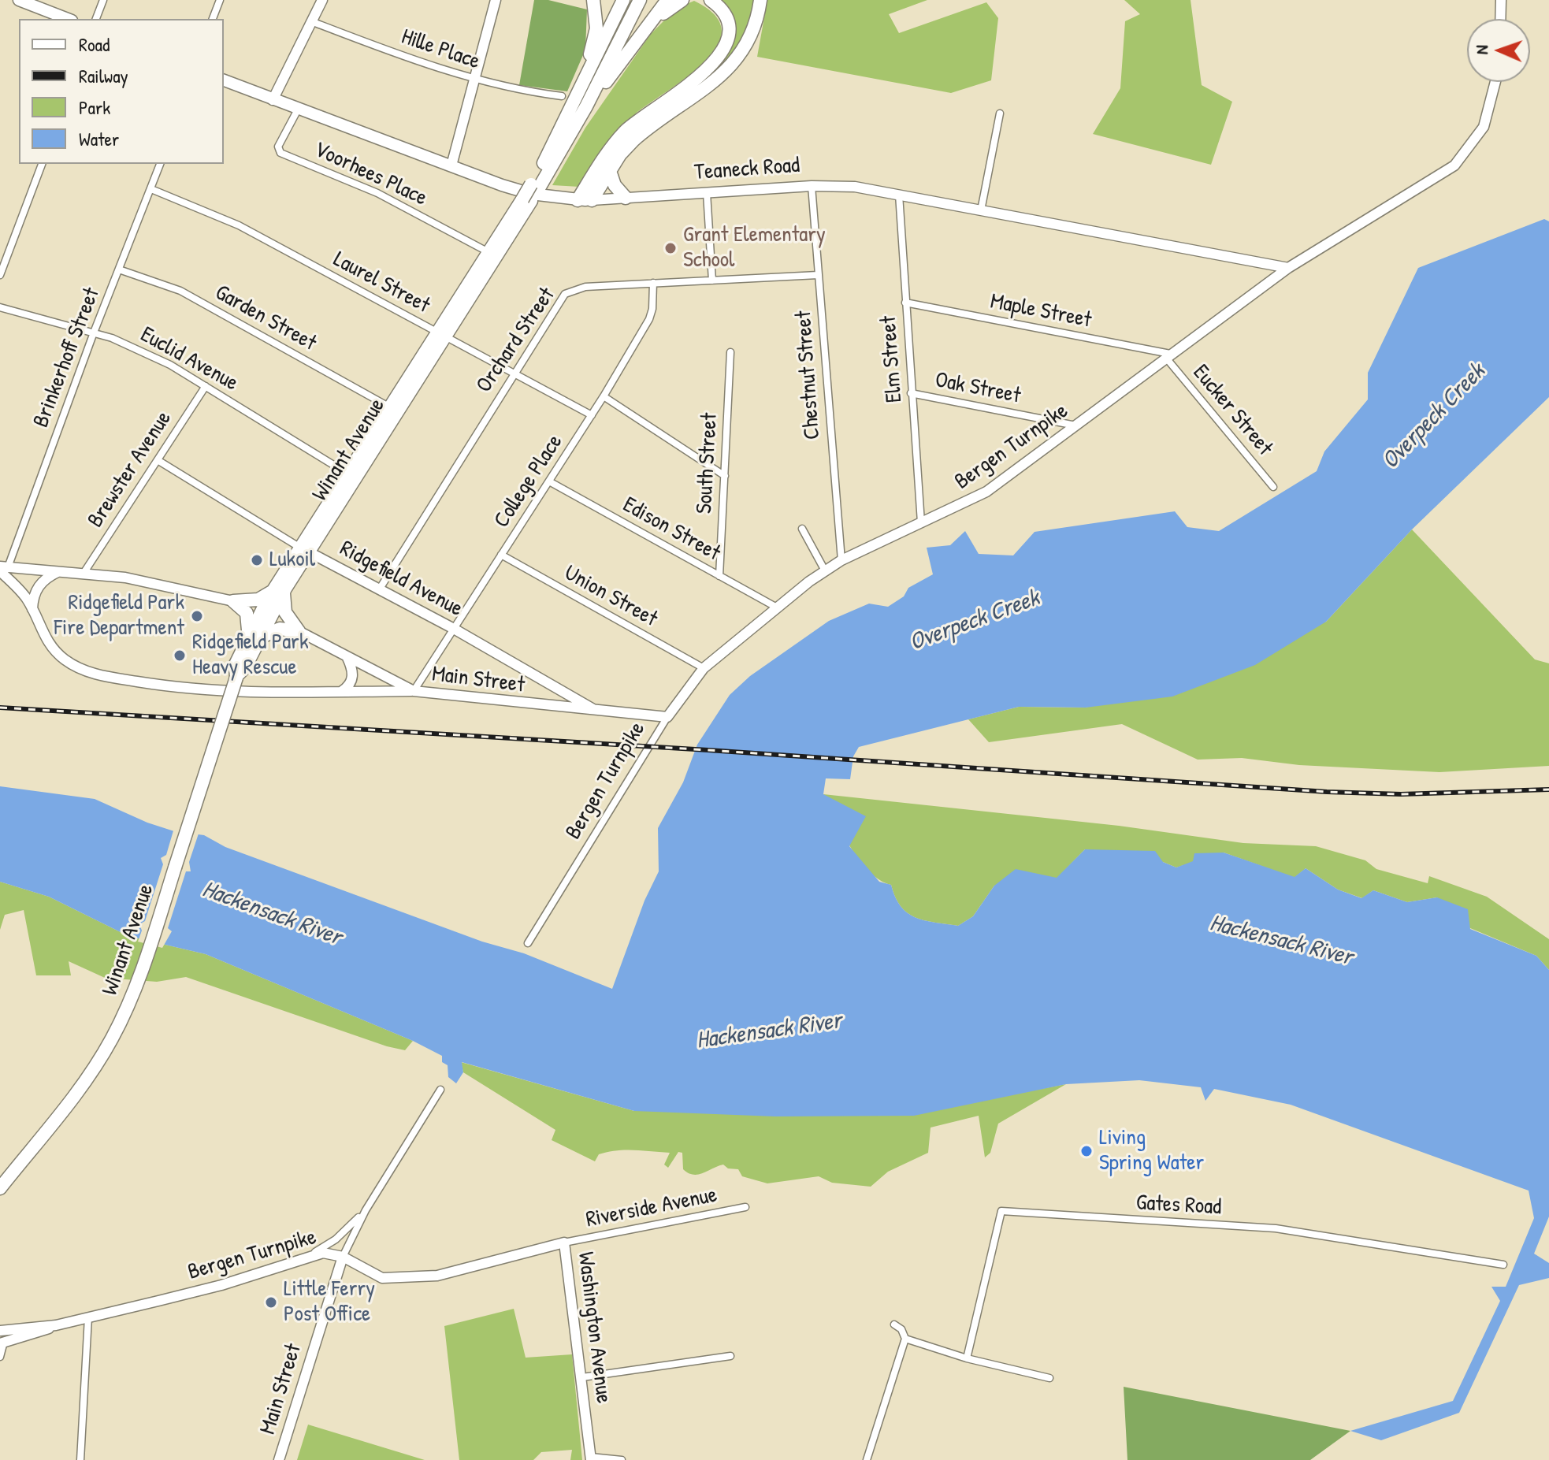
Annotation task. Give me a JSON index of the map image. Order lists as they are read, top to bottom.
{
  "streets": {
    "highway": ["Winant Avenue"],
    "main road": ["Teaneck Road"],
    "street": [
      "Hille Place",
      "Voorhees Place",
      "Laurel Street",
      "Maple Street",
      "Garden Street",
      "Orchard Street",
      "Brinkerhoff Street",
      "Euclid Avenue",
      "Elm Street",
      "Chestnut Street",
      "Oak Street",
      "Eucker Street",
      "Bergen Turnpike",
      "South Street",
      "Brewster Avenue",
      "College Place",
      "Edison Street",
      "Ridgefield Avenue",
      "Union Street",
      "Main Street",
      "Gates Road",
      "Riverside Avenue",
      "Washington Avenue"
    ]
  },
  "crossings": [
    ["Teaneck Road", "Voorhees Place"],
    ["Teaneck Road", "Elm Street"],
    ["Teaneck Road", "Chestnut Street"],
    ["Teaneck Road", "Bergen Turnpike"],
    ["Voorhees Place", "Winant Avenue"],
    ["Laurel Street", "Orchard Street"],
    ["Laurel Street", "Brinkerhoff Street"],
    ["Laurel Street", "Winant Avenue"],
    ["Laurel Street", "College Place"],
    ["Maple Street", "Elm Street"],
    ["Maple Street", "Eucker Street"],
    ["Maple Street", "Bergen Turnpike"],
    ["Garden Street", "Brinkerhoff Street"],
    ["Garden Street", "Winant Avenue"],
    ["Orchard Street", "Chestnut Street"],
    ["Orchard Street", "College Place"],
    ["Orchard Street", "Ridgefield Avenue"],
    ["Brinkerhoff Street", "Euclid Avenue"],
    ["Euclid Avenue", "Winant Avenue"],
    ["Euclid Avenue", "Brewster Avenue"],
    ["Elm Street", "Oak Street"],
    ["Elm Street", "Bergen Turnpike"],
    ["Chestnut Street", "Bergen Turnpike"],
    ["Oak Street", "Bergen Turnpike"],
    ["Eucker Street", "Bergen Turnpike"],
    ["Bergen Turnpike", "Edison Street"],
    ["Bergen Turnpike", "Union Street"],
    ["Bergen Turnpike", "Main Street"],
    ["Bergen Turnpike", "Washington Avenue"],
    ["Winant Avenue", "Ridgefield Avenue"],
    ["South Street", "Edison Street"],
    ["Brewster Avenue", "Ridgefield Avenue"],
    ["College Place", "Edison Street"],
    ["College Place", "Ridgefield Avenue"],
    ["College Place", "Union Street"],
    ["College Place", "Main Street"],
    ["Ridgefield Avenue", "Main Street"],
    ["Main Street", "Washington Avenue"],
    ["Riverside Avenue", "Washington Avenue"]
  ],
  "water": ["Overpeck Creek", "Hackensack River"],
  "places": [
    "Grant Elementary School",
    "Lukoil",
    "Ridgefield Park Fire Department",
    "Ridgefield Park Heavy Rescue",
    "Living Spring Water",
    "Little Ferry Post Office"
  ],
  "legend": [
    "Road",
    "Railway",
    "Park",
    "Water"
  ],
  "north": "left"
}
